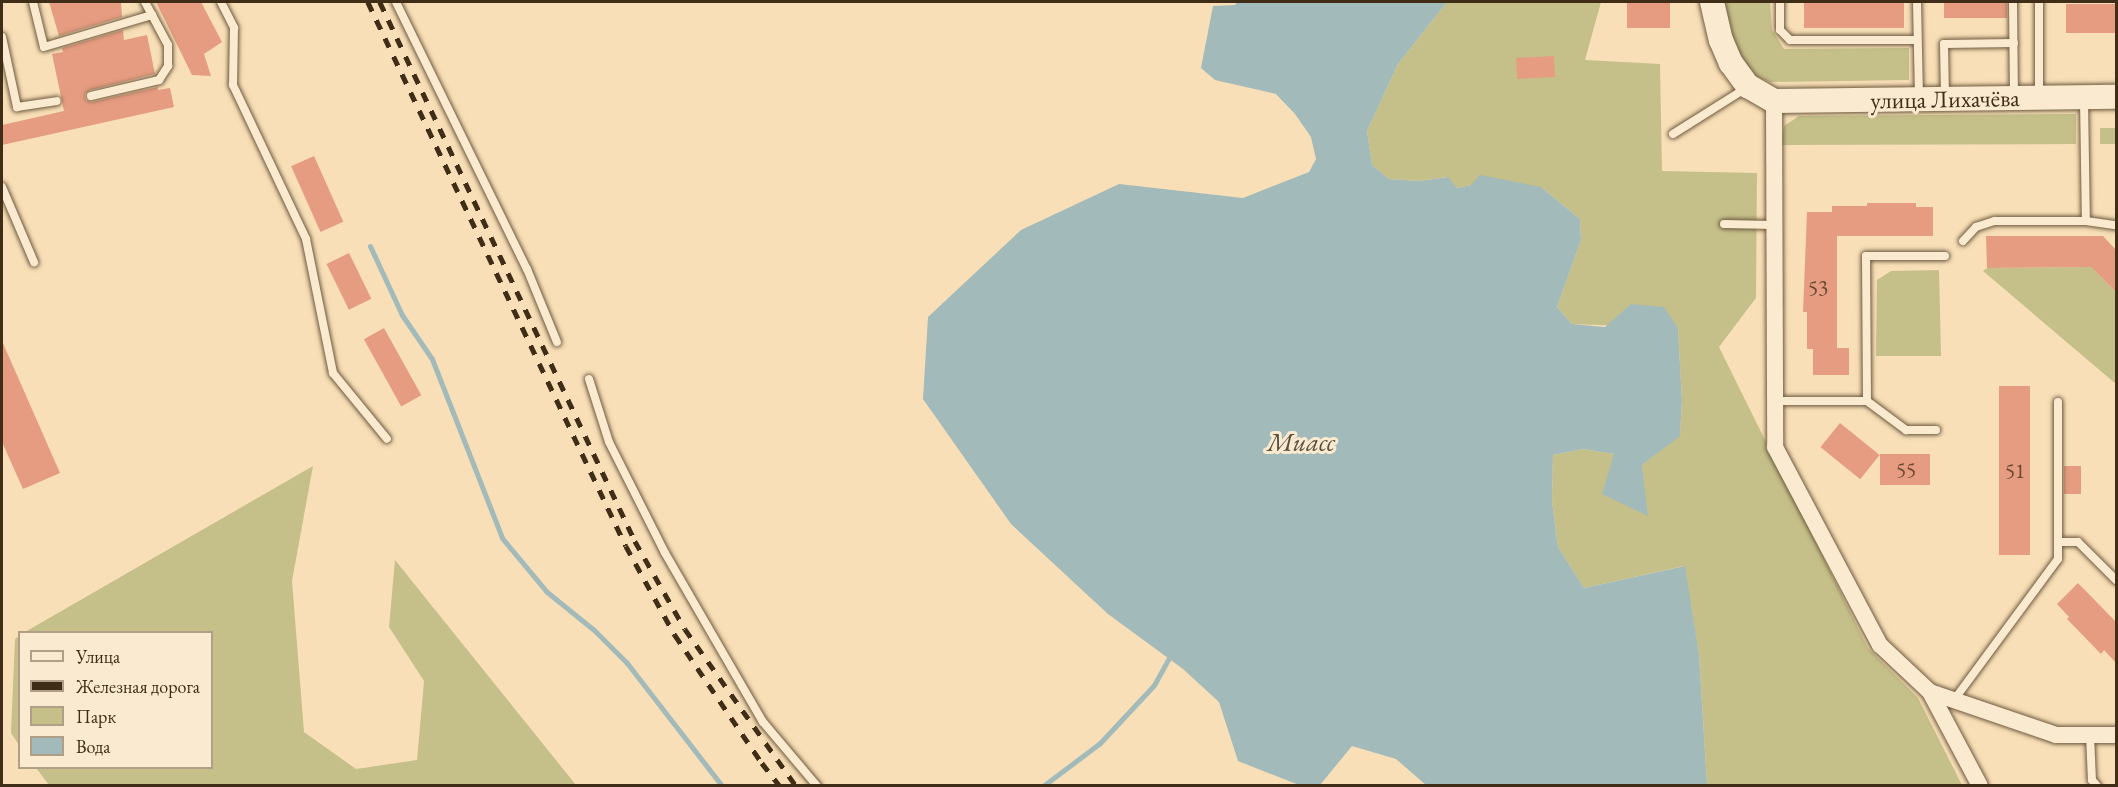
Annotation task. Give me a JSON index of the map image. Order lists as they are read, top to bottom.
{
  "streets": {
    "street": ["улица Лихачёва"]
  },
  "water": ["Миасс"],
  "house_numbers": ["53", "55", "51"],
  "legend": [
    "Улица",
    "Железная дорога",
    "Парк",
    "Вода"
  ]
}
